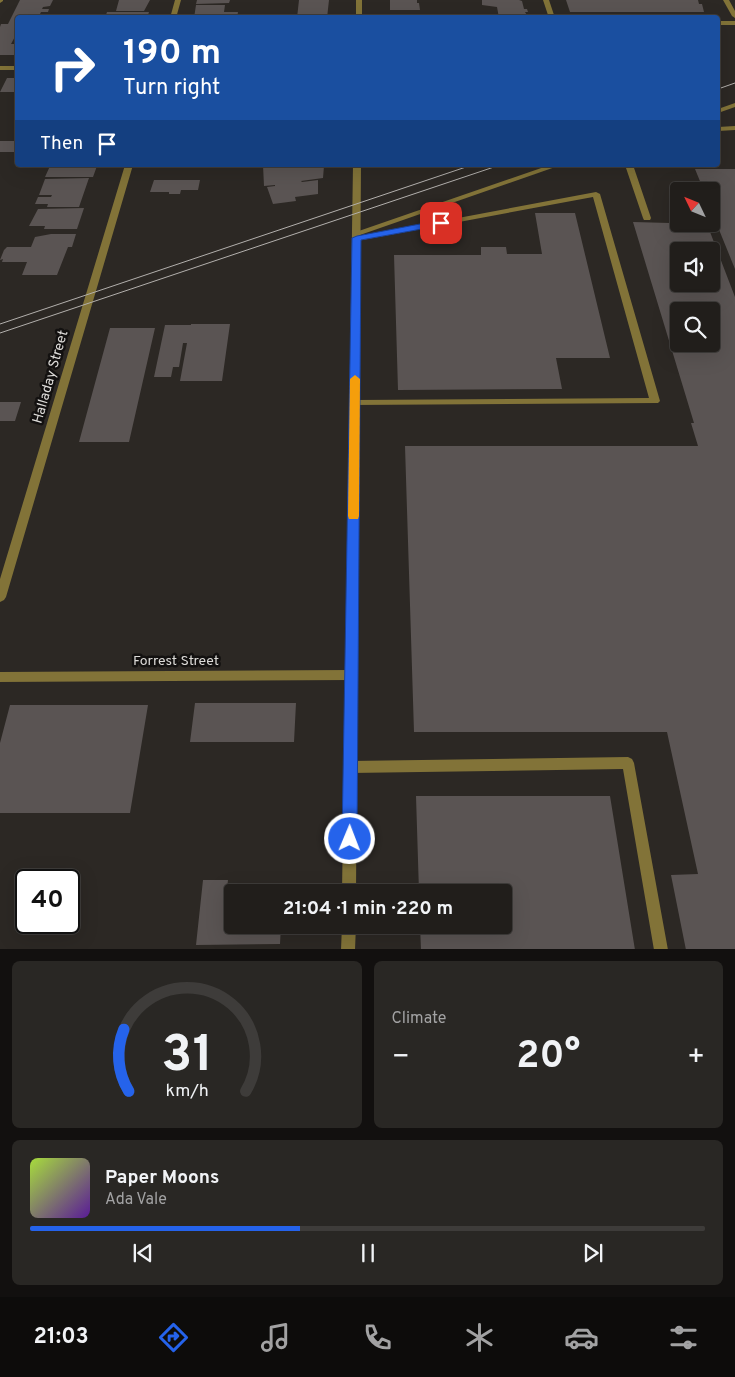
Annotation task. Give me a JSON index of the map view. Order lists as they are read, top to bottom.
{
  "streets": {
    "street": ["Halladay Street", "Forrest Street"]
  },
  "north": "top left",
  "page": {
    "turn": ["190 m", "Turn right"],
    "then": "Then",
    "limit": "40",
    "trip": "21:04 · 1 min · 220 m",
    "tile": "Climate",
    "heat": ["−", "20°", "+"],
    "song": ["Paper Moons", "Ada Vale"],
    "tabs": "21:03",
    "gauge": ["31", "km/h"]
  }
}
